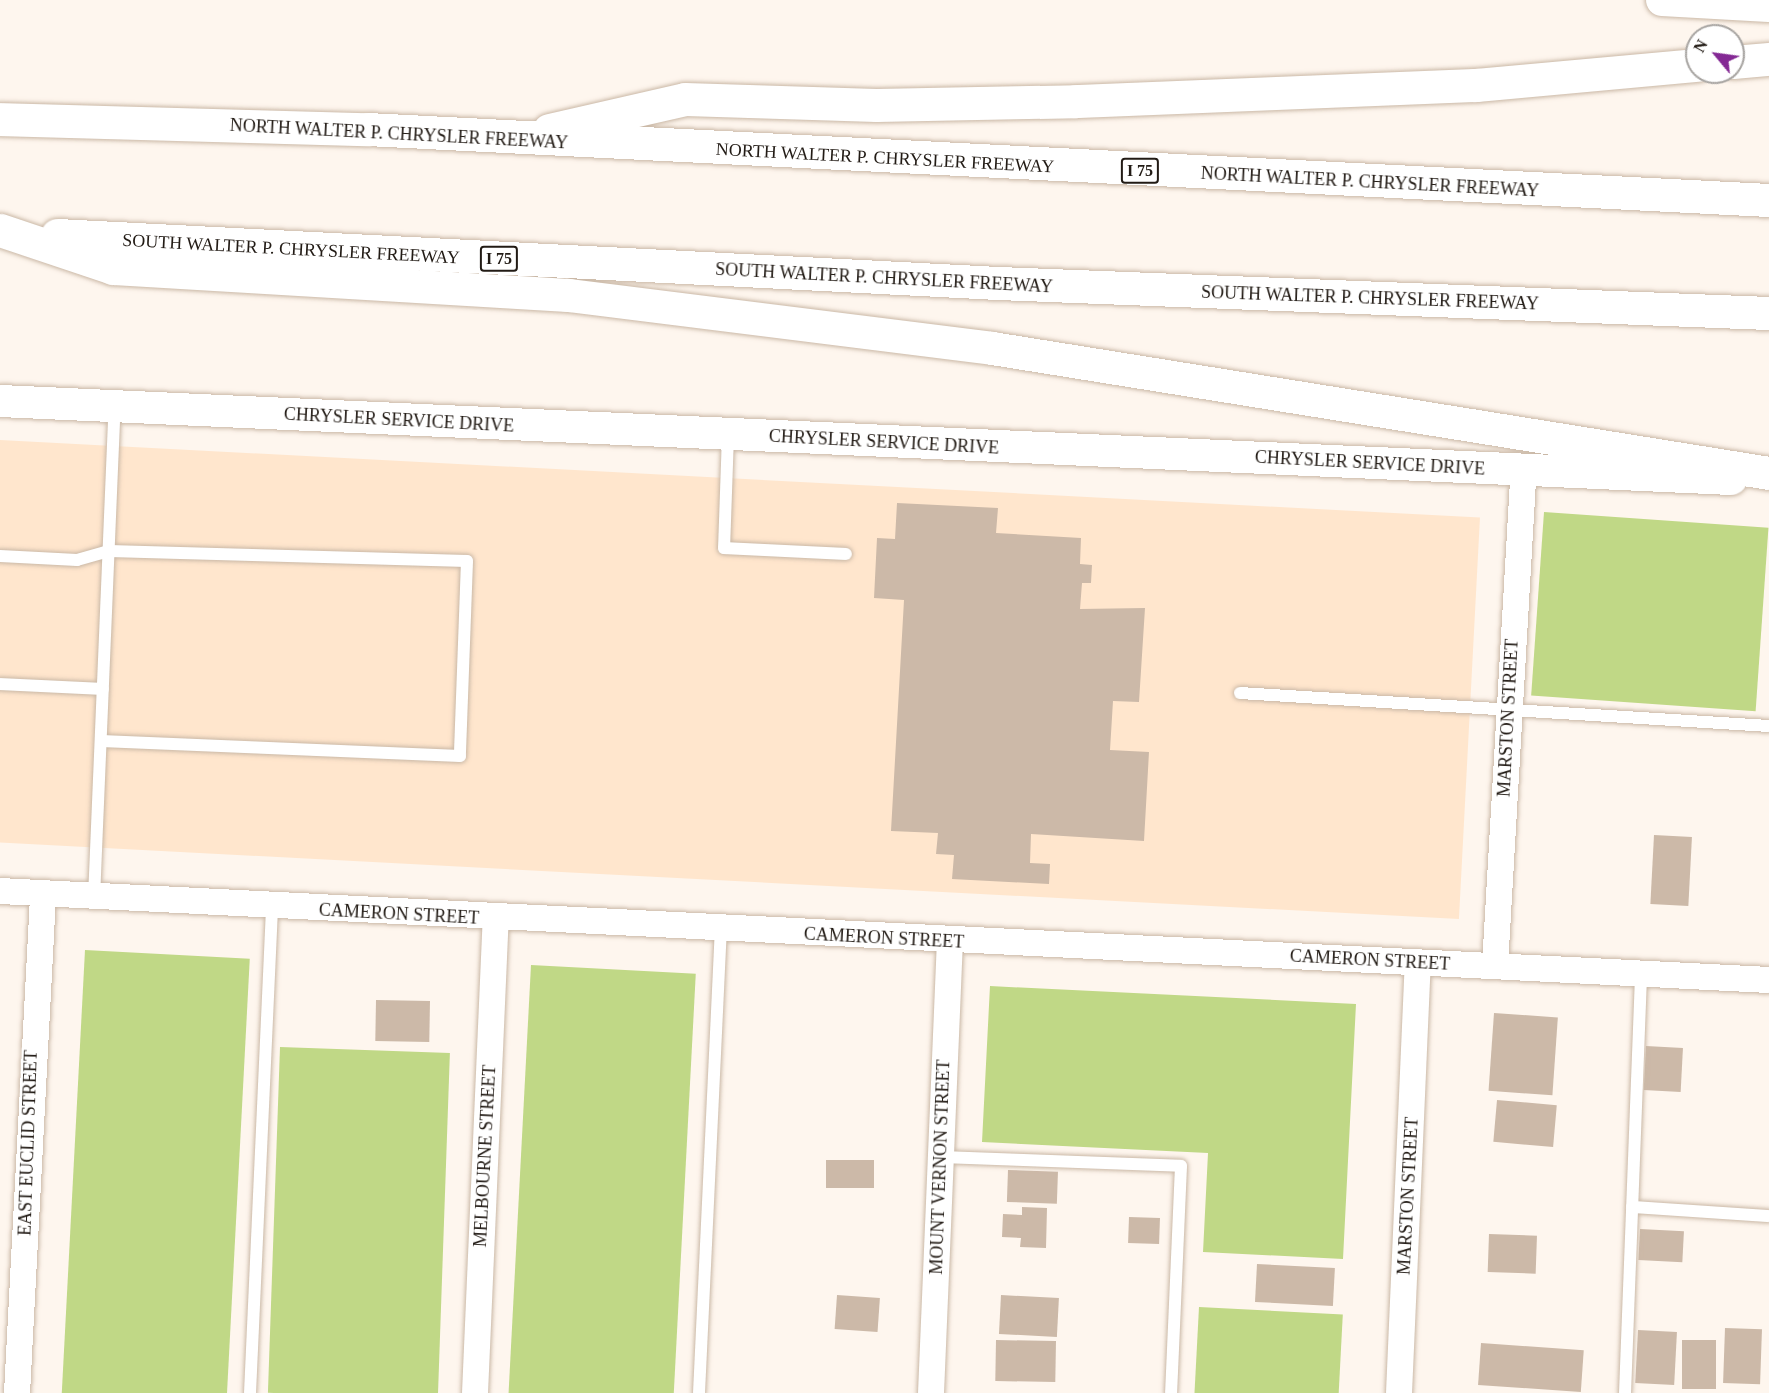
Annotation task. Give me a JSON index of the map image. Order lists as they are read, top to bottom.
{
  "streets": {
    "highway": ["NORTH WALTER P. CHRYSLER FREEWAY", "I 75", "SOUTH WALTER P. CHRYSLER FREEWAY"],
    "street": [
      "CHRYSLER SERVICE DRIVE",
      "MARSTON STREET",
      "CAMERON STREET",
      "EAST EUCLID STREET",
      "MELBOURNE STREET",
      "MOUNT VERNON STREET"
    ]
  },
  "crossings": [
    ["CHRYSLER SERVICE DRIVE", "MARSTON STREET"],
    ["MARSTON STREET", "CAMERON STREET"],
    ["CAMERON STREET", "EAST EUCLID STREET"],
    ["CAMERON STREET", "MELBOURNE STREET"],
    ["CAMERON STREET", "MOUNT VERNON STREET"]
  ],
  "north": "top left"
}
